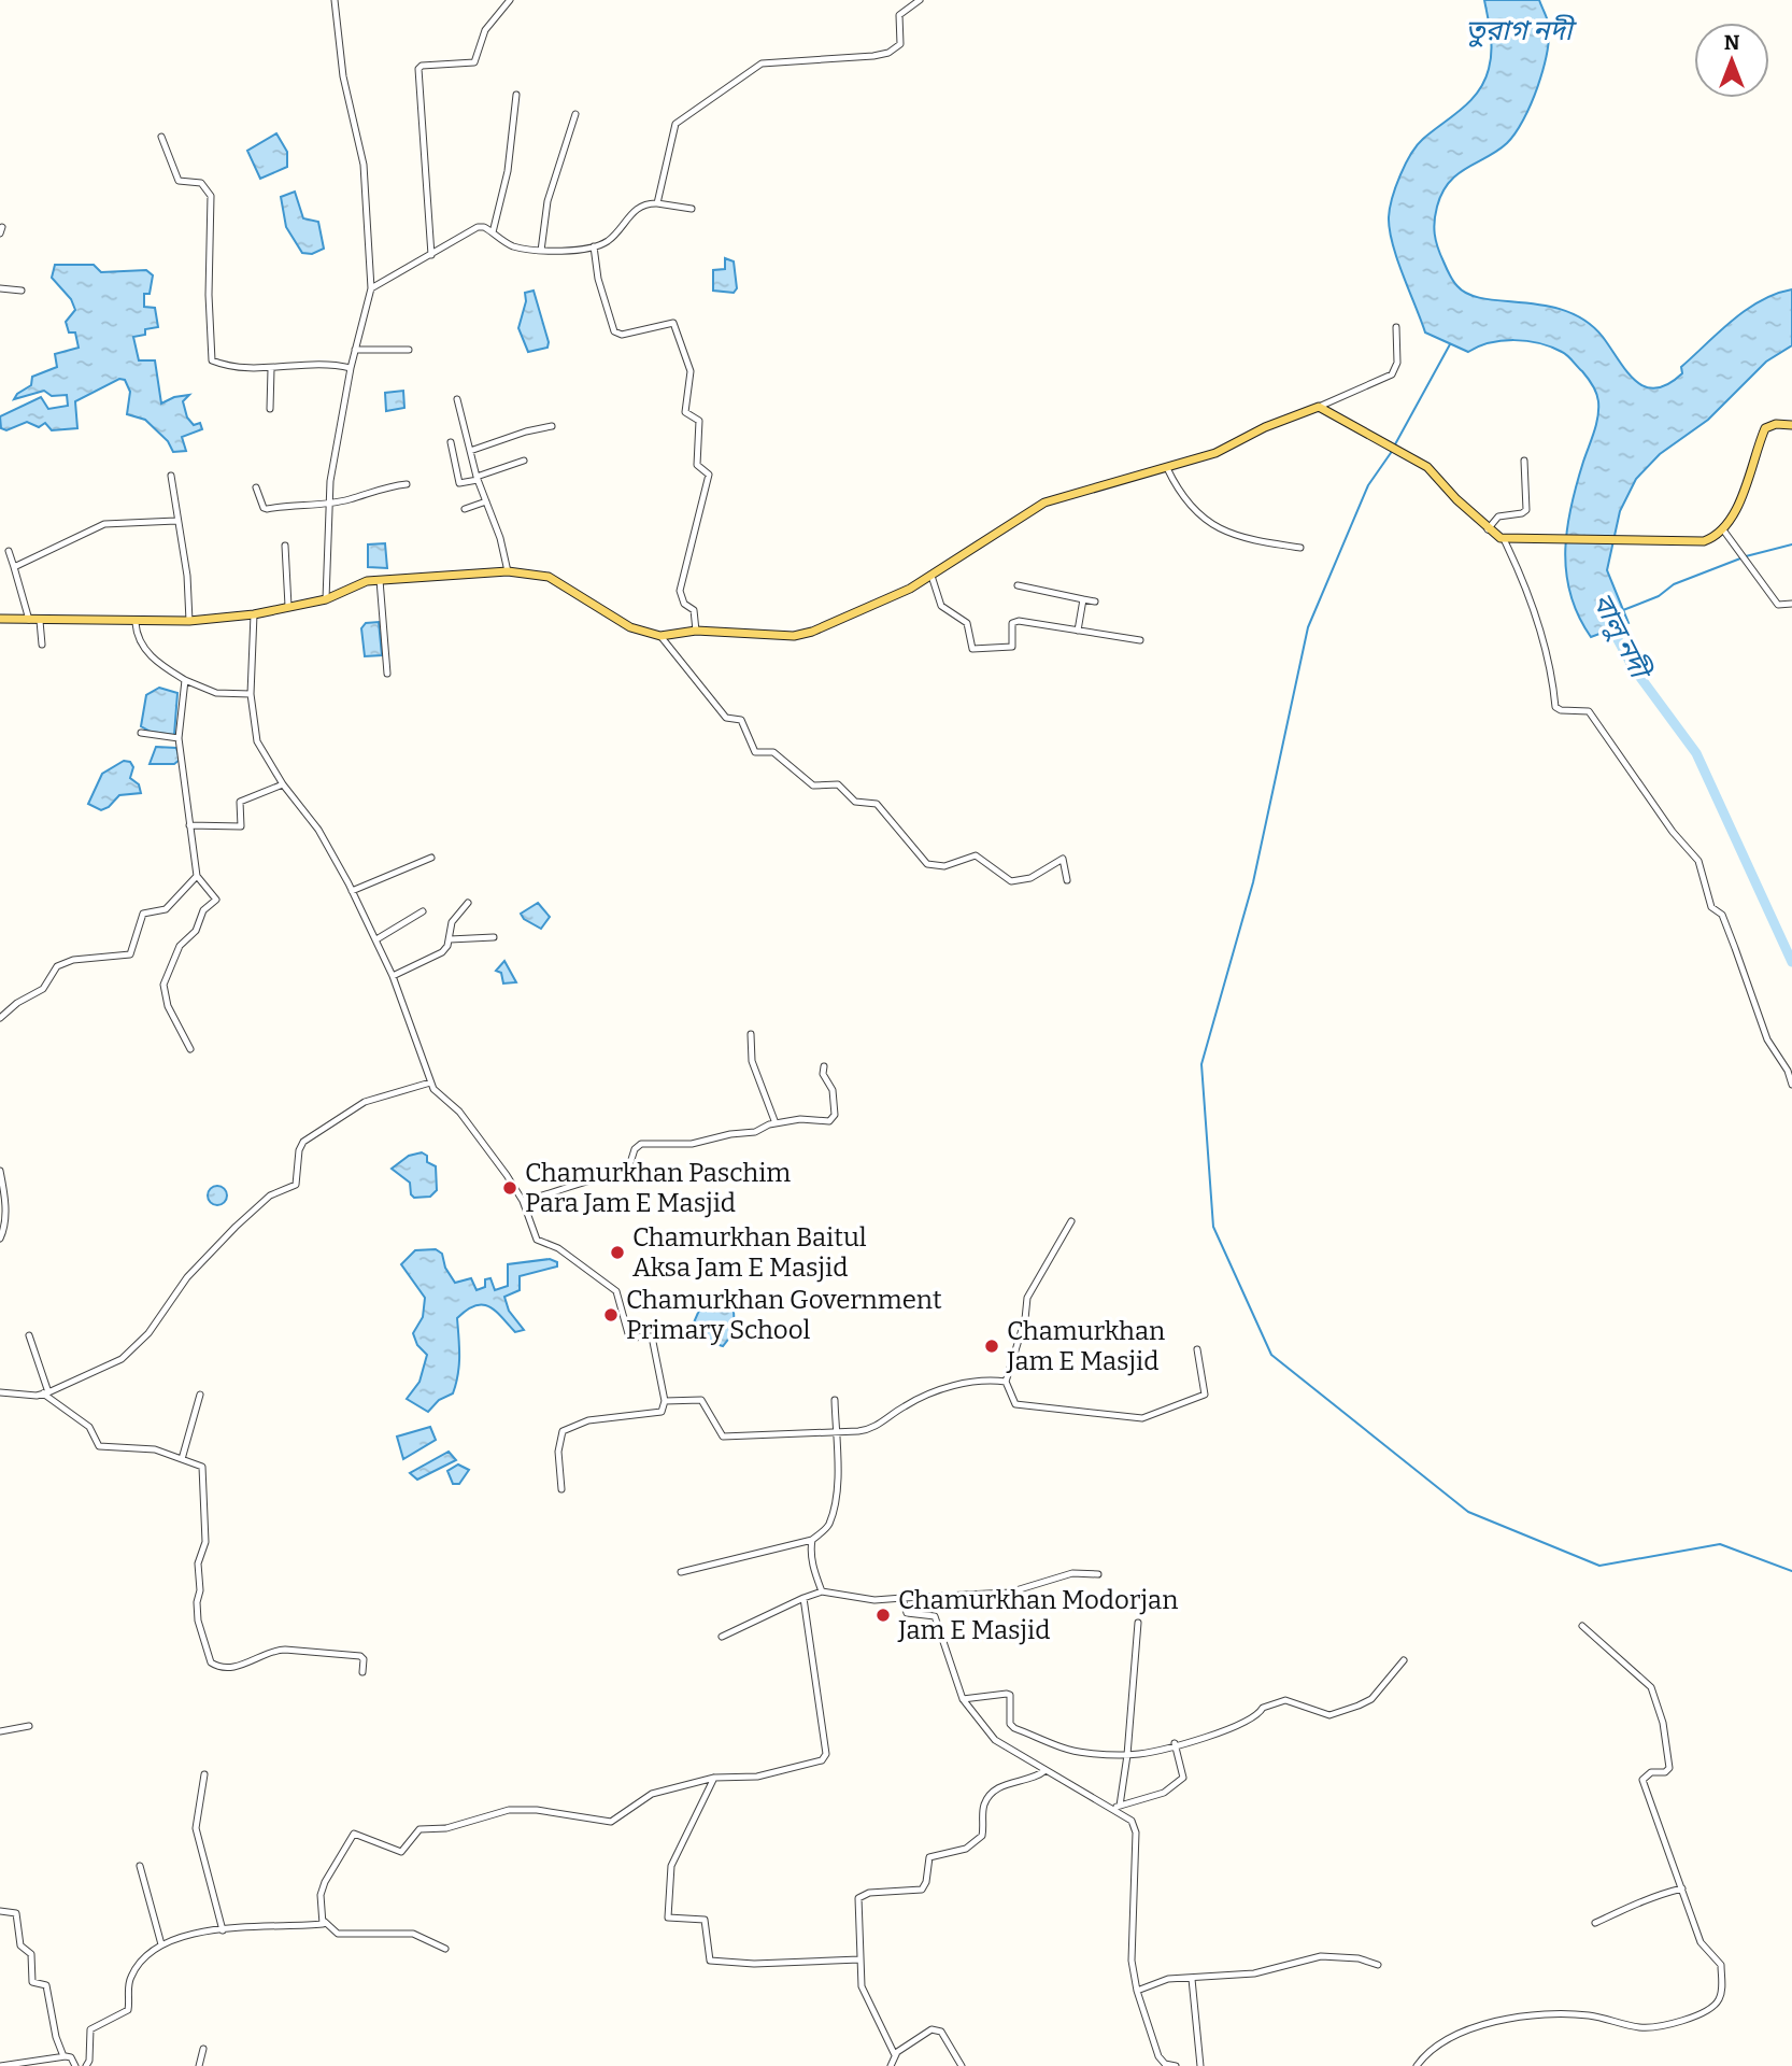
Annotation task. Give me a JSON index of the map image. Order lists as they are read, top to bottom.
{
  "water": ["তুরাগ নদী", "বালু নদী"],
  "places": [
    "Chamurkhan Paschim Para Jam E Masjid",
    "Chamurkhan Baitul Aksa Jam E Masjid",
    "Chamurkhan Government Primary School",
    "Chamurkhan Jam E Masjid",
    "Chamurkhan Modorjan Jam E Masjid"
  ],
  "north": "top"
}
